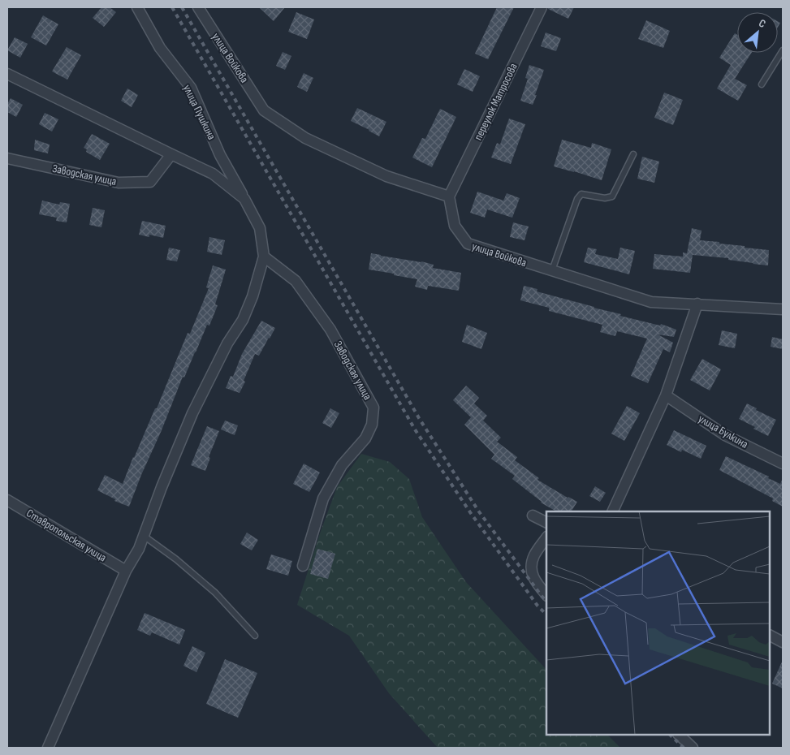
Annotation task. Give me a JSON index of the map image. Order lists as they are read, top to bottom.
{
  "streets": {
    "street": [
      "улица Войкова",
      "переулок Матросова",
      "улица Пушкина",
      "Заводская улица",
      "улица Булкина",
      "Ставропольская улица"
    ]
  },
  "crossings": [
    ["улица Войкова", "переулок Матросова"]
  ],
  "north": "top right"
}
